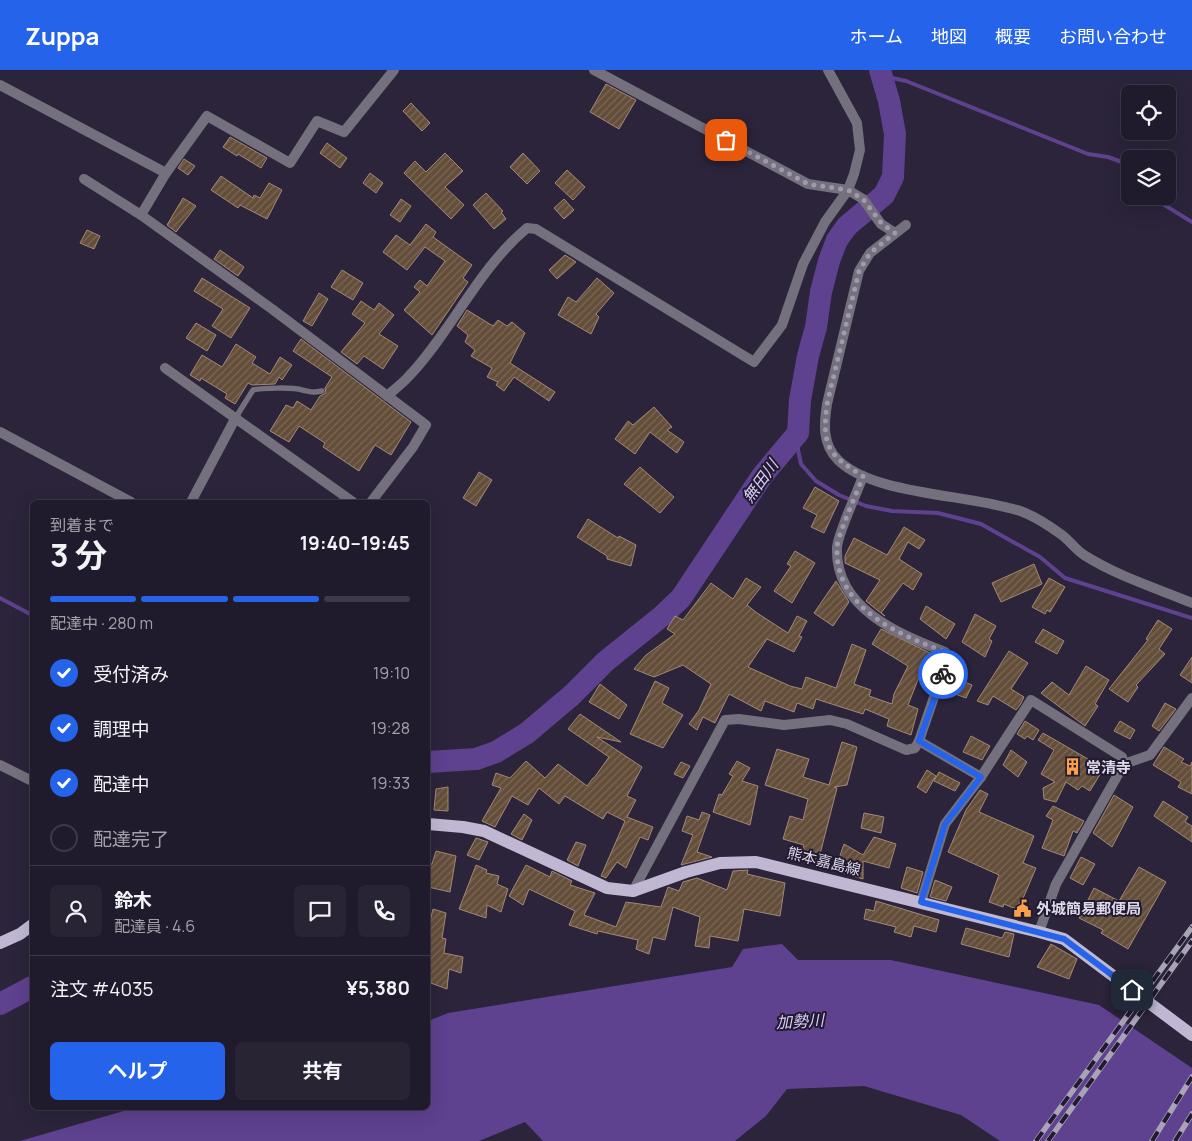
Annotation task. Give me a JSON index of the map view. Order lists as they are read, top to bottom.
{
  "streets": {
    "main road": ["熊本嘉島線"]
  },
  "water": ["無田川", "加勢川"],
  "places": {
    "building": ["常清寺"],
    "public building": ["外城簡易郵便局"]
  },
  "page": {
    "header": "Zuppa",
    "nav": [
      "ホーム",
      "地図",
      "概要",
      "お問い合わせ"
    ],
    "heading": ["3 分", "到着まで", "19:40–19:45"],
    "panel": [
      "鈴木",
      "配達員 · 4.6",
      "注文 #4035",
      "¥5,380"
    ],
    "bar": "配達中 · 280 m",
    "list": [
      ["受付済み", "19:10"],
      ["調理中", "19:28"],
      ["配達中", "19:33"],
      "配達完了"
    ],
    "buttons": ["ヘルプ", "共有"]
  }
}
